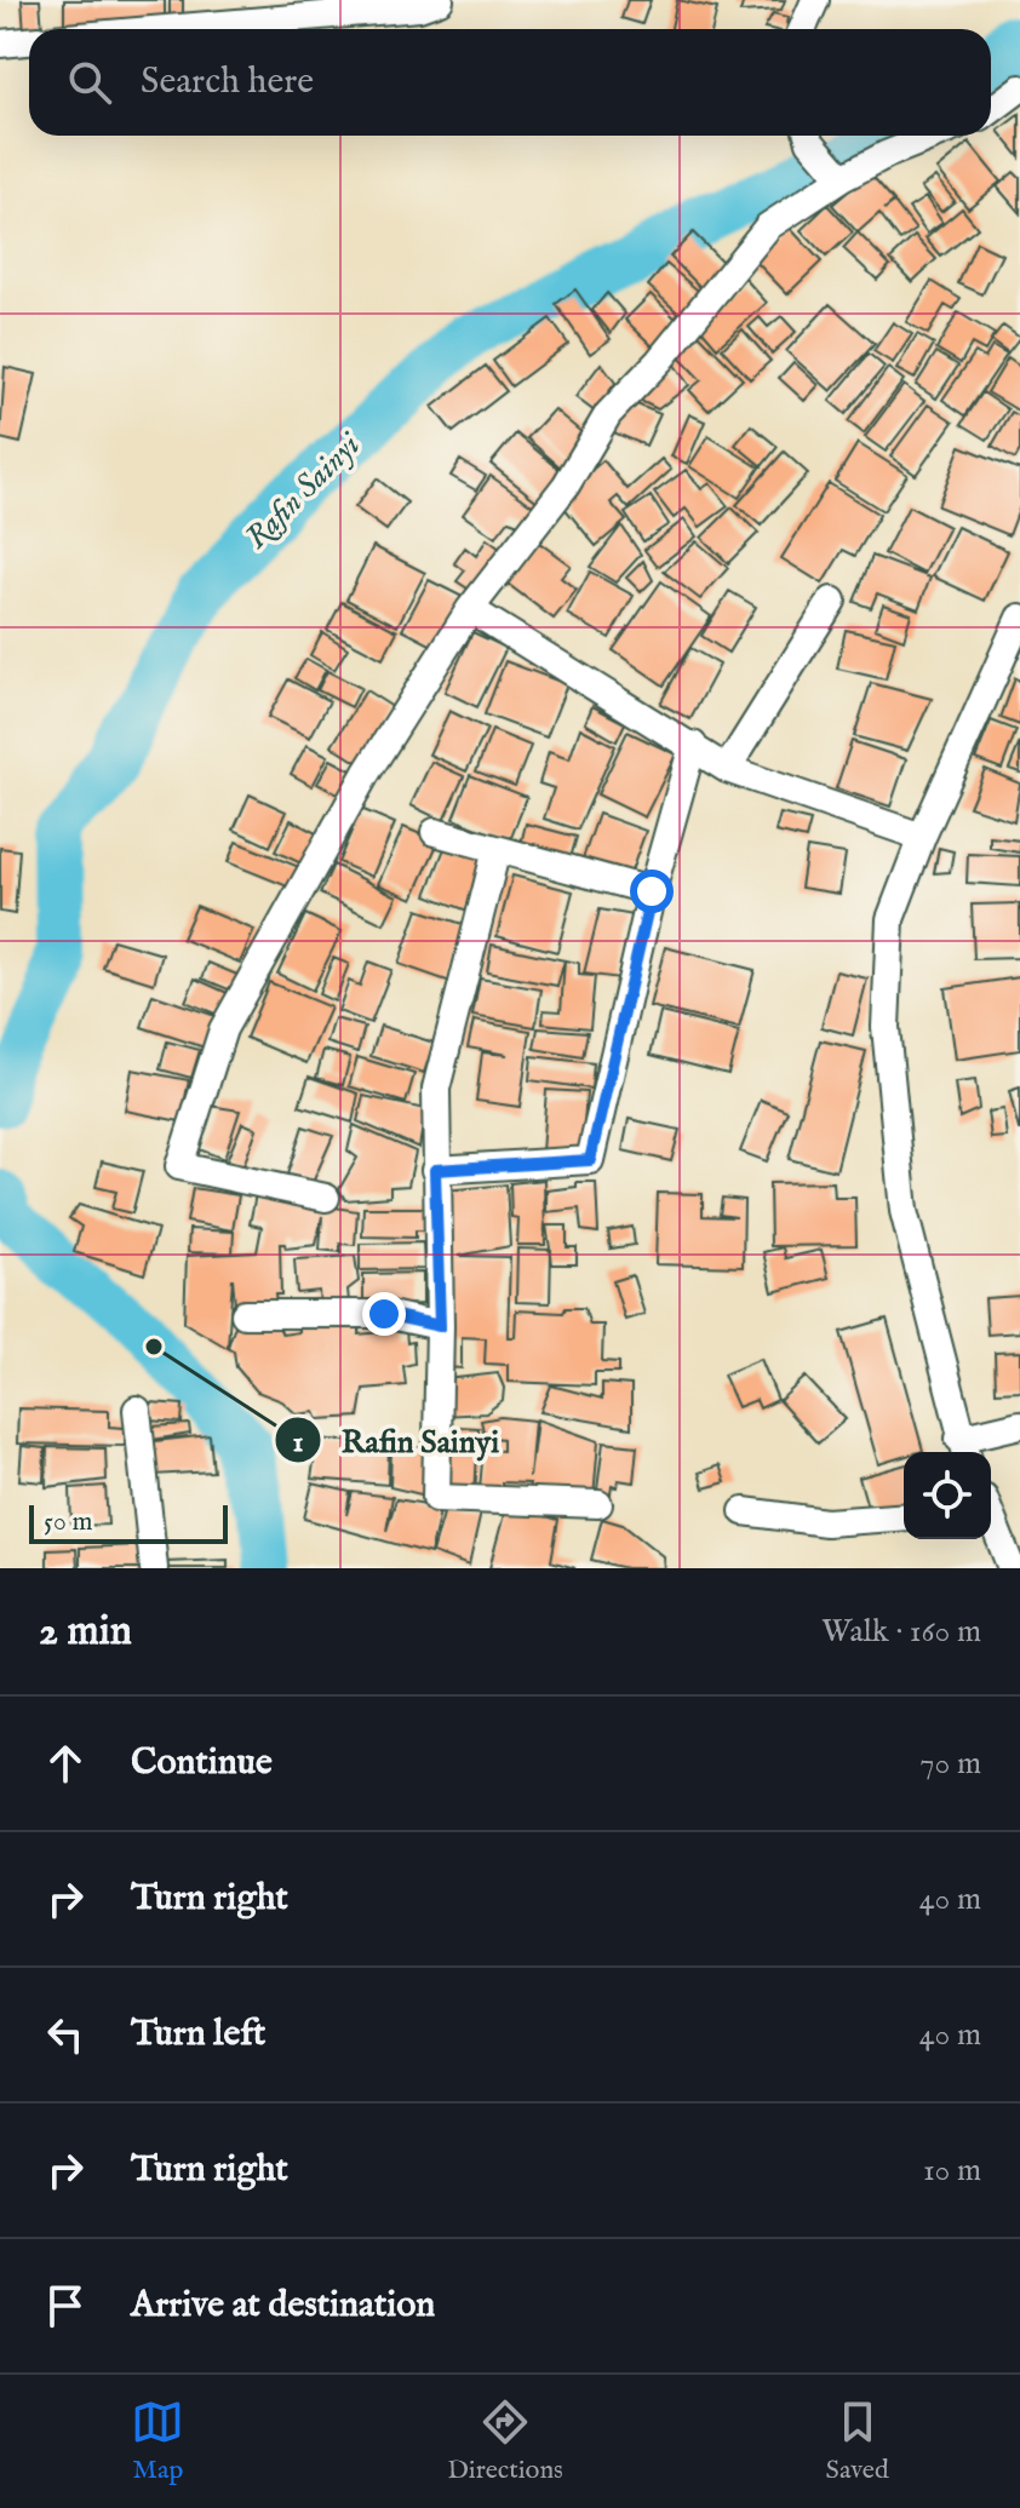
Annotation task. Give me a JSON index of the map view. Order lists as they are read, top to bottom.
{
  "water": ["Rafin Sainyi"],
  "places": ["Rafin Sainyi"],
  "scale_bar": "50 m",
  "page": {
    "search": "Search here",
    "scale": "50 m",
    "heading": ["2 min", "Walk · 160 m"],
    "list": [
      ["Continue", "70 m"],
      ["Turn right", "40 m"],
      ["Turn left", "40 m"],
      ["Turn right", "10 m"],
      "Arrive at destination"
    ],
    "nav": ["Map", "Directions", "Saved"]
  }
}
